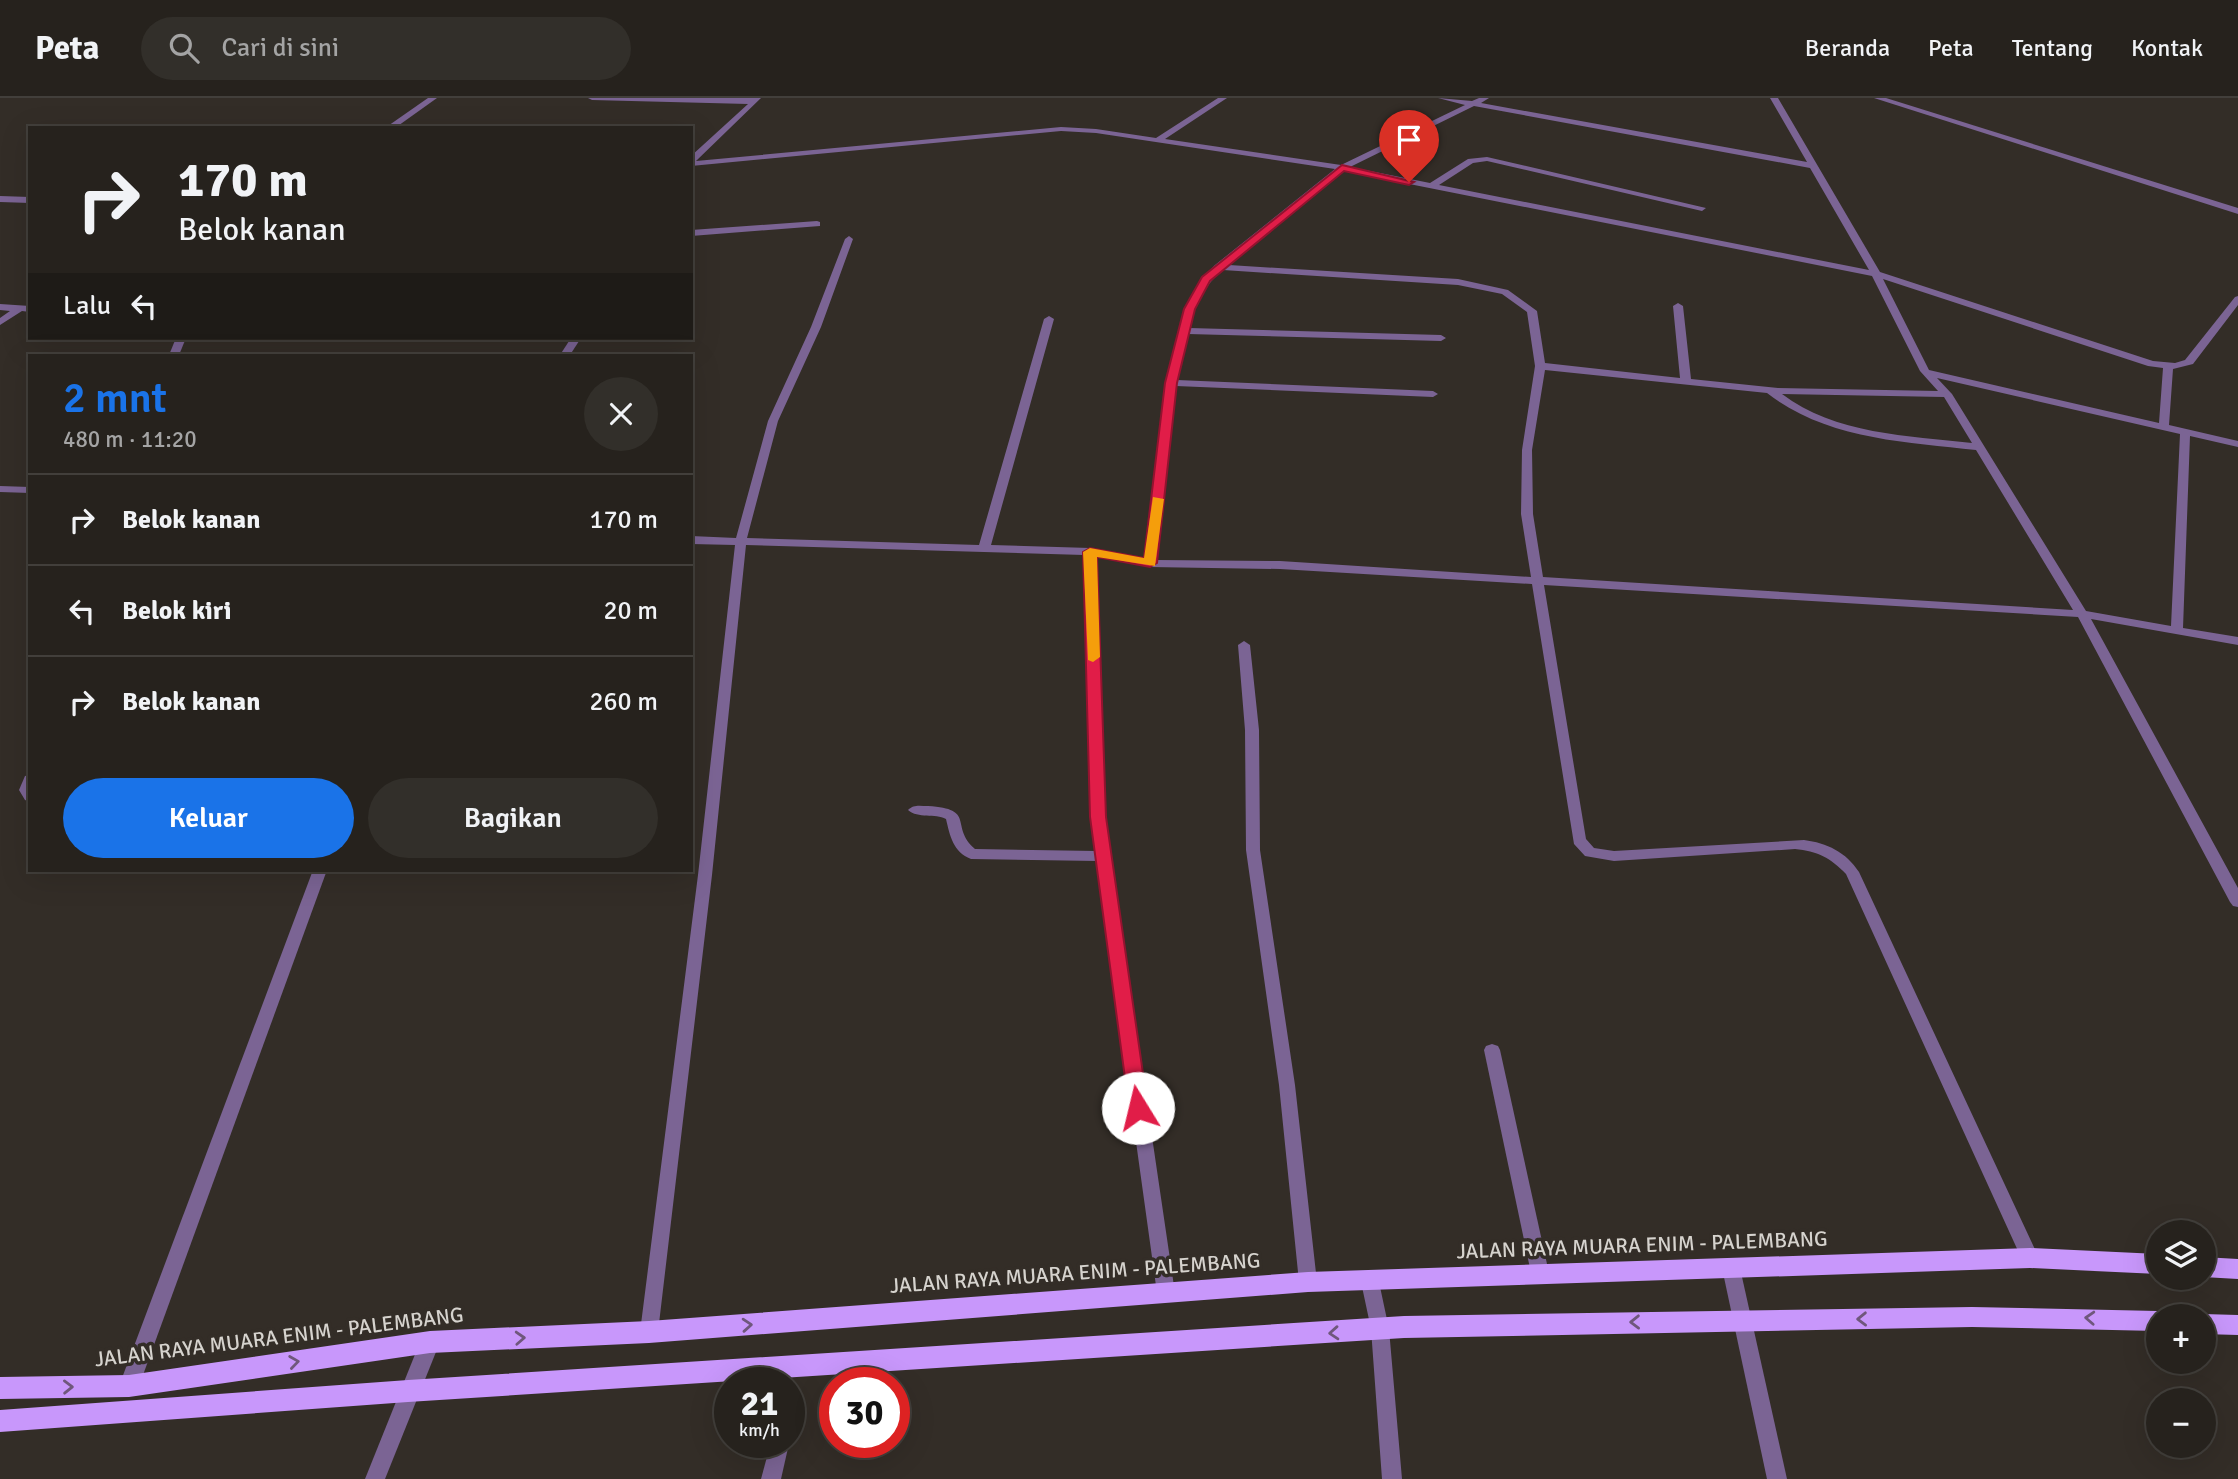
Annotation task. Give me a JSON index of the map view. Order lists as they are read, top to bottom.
{
  "streets": {
    "main road": ["JALAN RAYA MUARA ENIM - PALEMBANG"]
  },
  "page": {
    "header": "Peta",
    "search": "Cari di sini",
    "nav": [
      "Beranda",
      "Peta",
      "Tentang",
      "Kontak"
    ],
    "turn": ["170 m", "Belok kanan"],
    "then": "Lalu",
    "heading": ["2 mnt", "480 m · 11:20"],
    "list": [
      {
        "name": "Belok kanan",
        "value": "170 m"
      },
      {
        "name": "Belok kiri",
        "value": "20 m"
      },
      {
        "name": "Belok kanan",
        "value": "260 m"
      }
    ],
    "buttons": ["Keluar", "Bagikan"],
    "map_buttons": ["+", "−"],
    "speed": "21 km/h",
    "limit": "30"
  }
}
